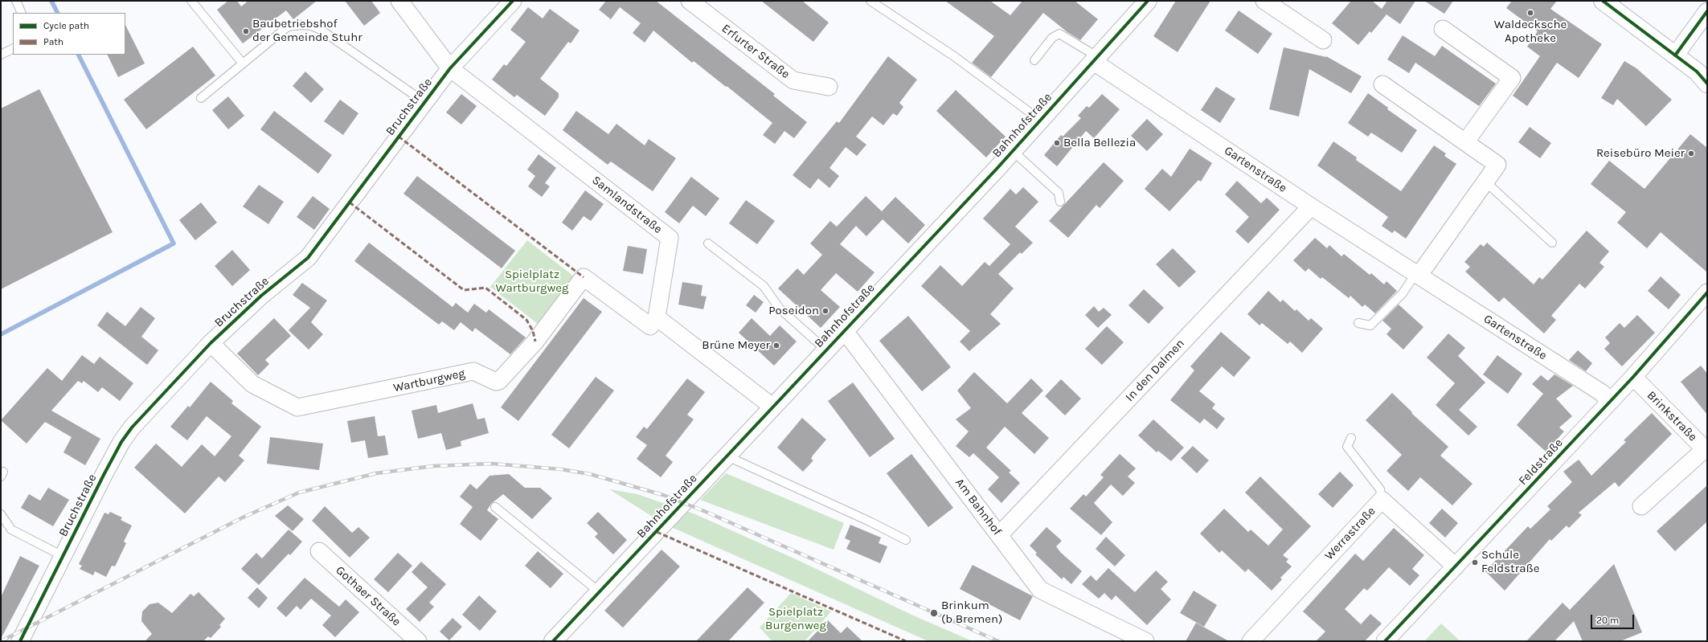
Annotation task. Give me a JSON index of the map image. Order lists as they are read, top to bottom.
{
  "streets": {
    "street": [
      "Erfurter Straße",
      "Bruchstraße",
      "Bahnhofstraße",
      "Gartenstraße",
      "Samlandstraße",
      "In den Dalmen",
      "Wartburgweg",
      "Brinkstraße",
      "Feldstraße",
      "Am Bahnhof",
      "Werrastraße",
      "Gothaer Straße"
    ]
  },
  "crossings": [
    ["Bruchstraße", "Samlandstraße"],
    ["Bruchstraße", "Wartburgweg"],
    ["Bahnhofstraße", "Gartenstraße"],
    ["Bahnhofstraße", "Am Bahnhof"],
    ["Gartenstraße", "In den Dalmen"],
    ["Gartenstraße", "Feldstraße"],
    ["Samlandstraße", "Wartburgweg"],
    ["In den Dalmen", "Am Bahnhof"],
    ["Brinkstraße", "Feldstraße"],
    ["Feldstraße", "Werrastraße"]
  ],
  "parks": ["Spielplatz Wartburgweg", "Spielplatz Burgenweg"],
  "places": [
    "Waldecksche Apotheke",
    "Baubetriebshof der Gemeinde Stuhr",
    "Bella Bellezia",
    "Reisebüro Meier",
    "Poseidon",
    "Brüne Meyer",
    "Schule Feldstraße",
    "Brinkum (b Bremen)"
  ],
  "legend": ["Cycle path", "Path"],
  "scale_bar": "20 m"
}
